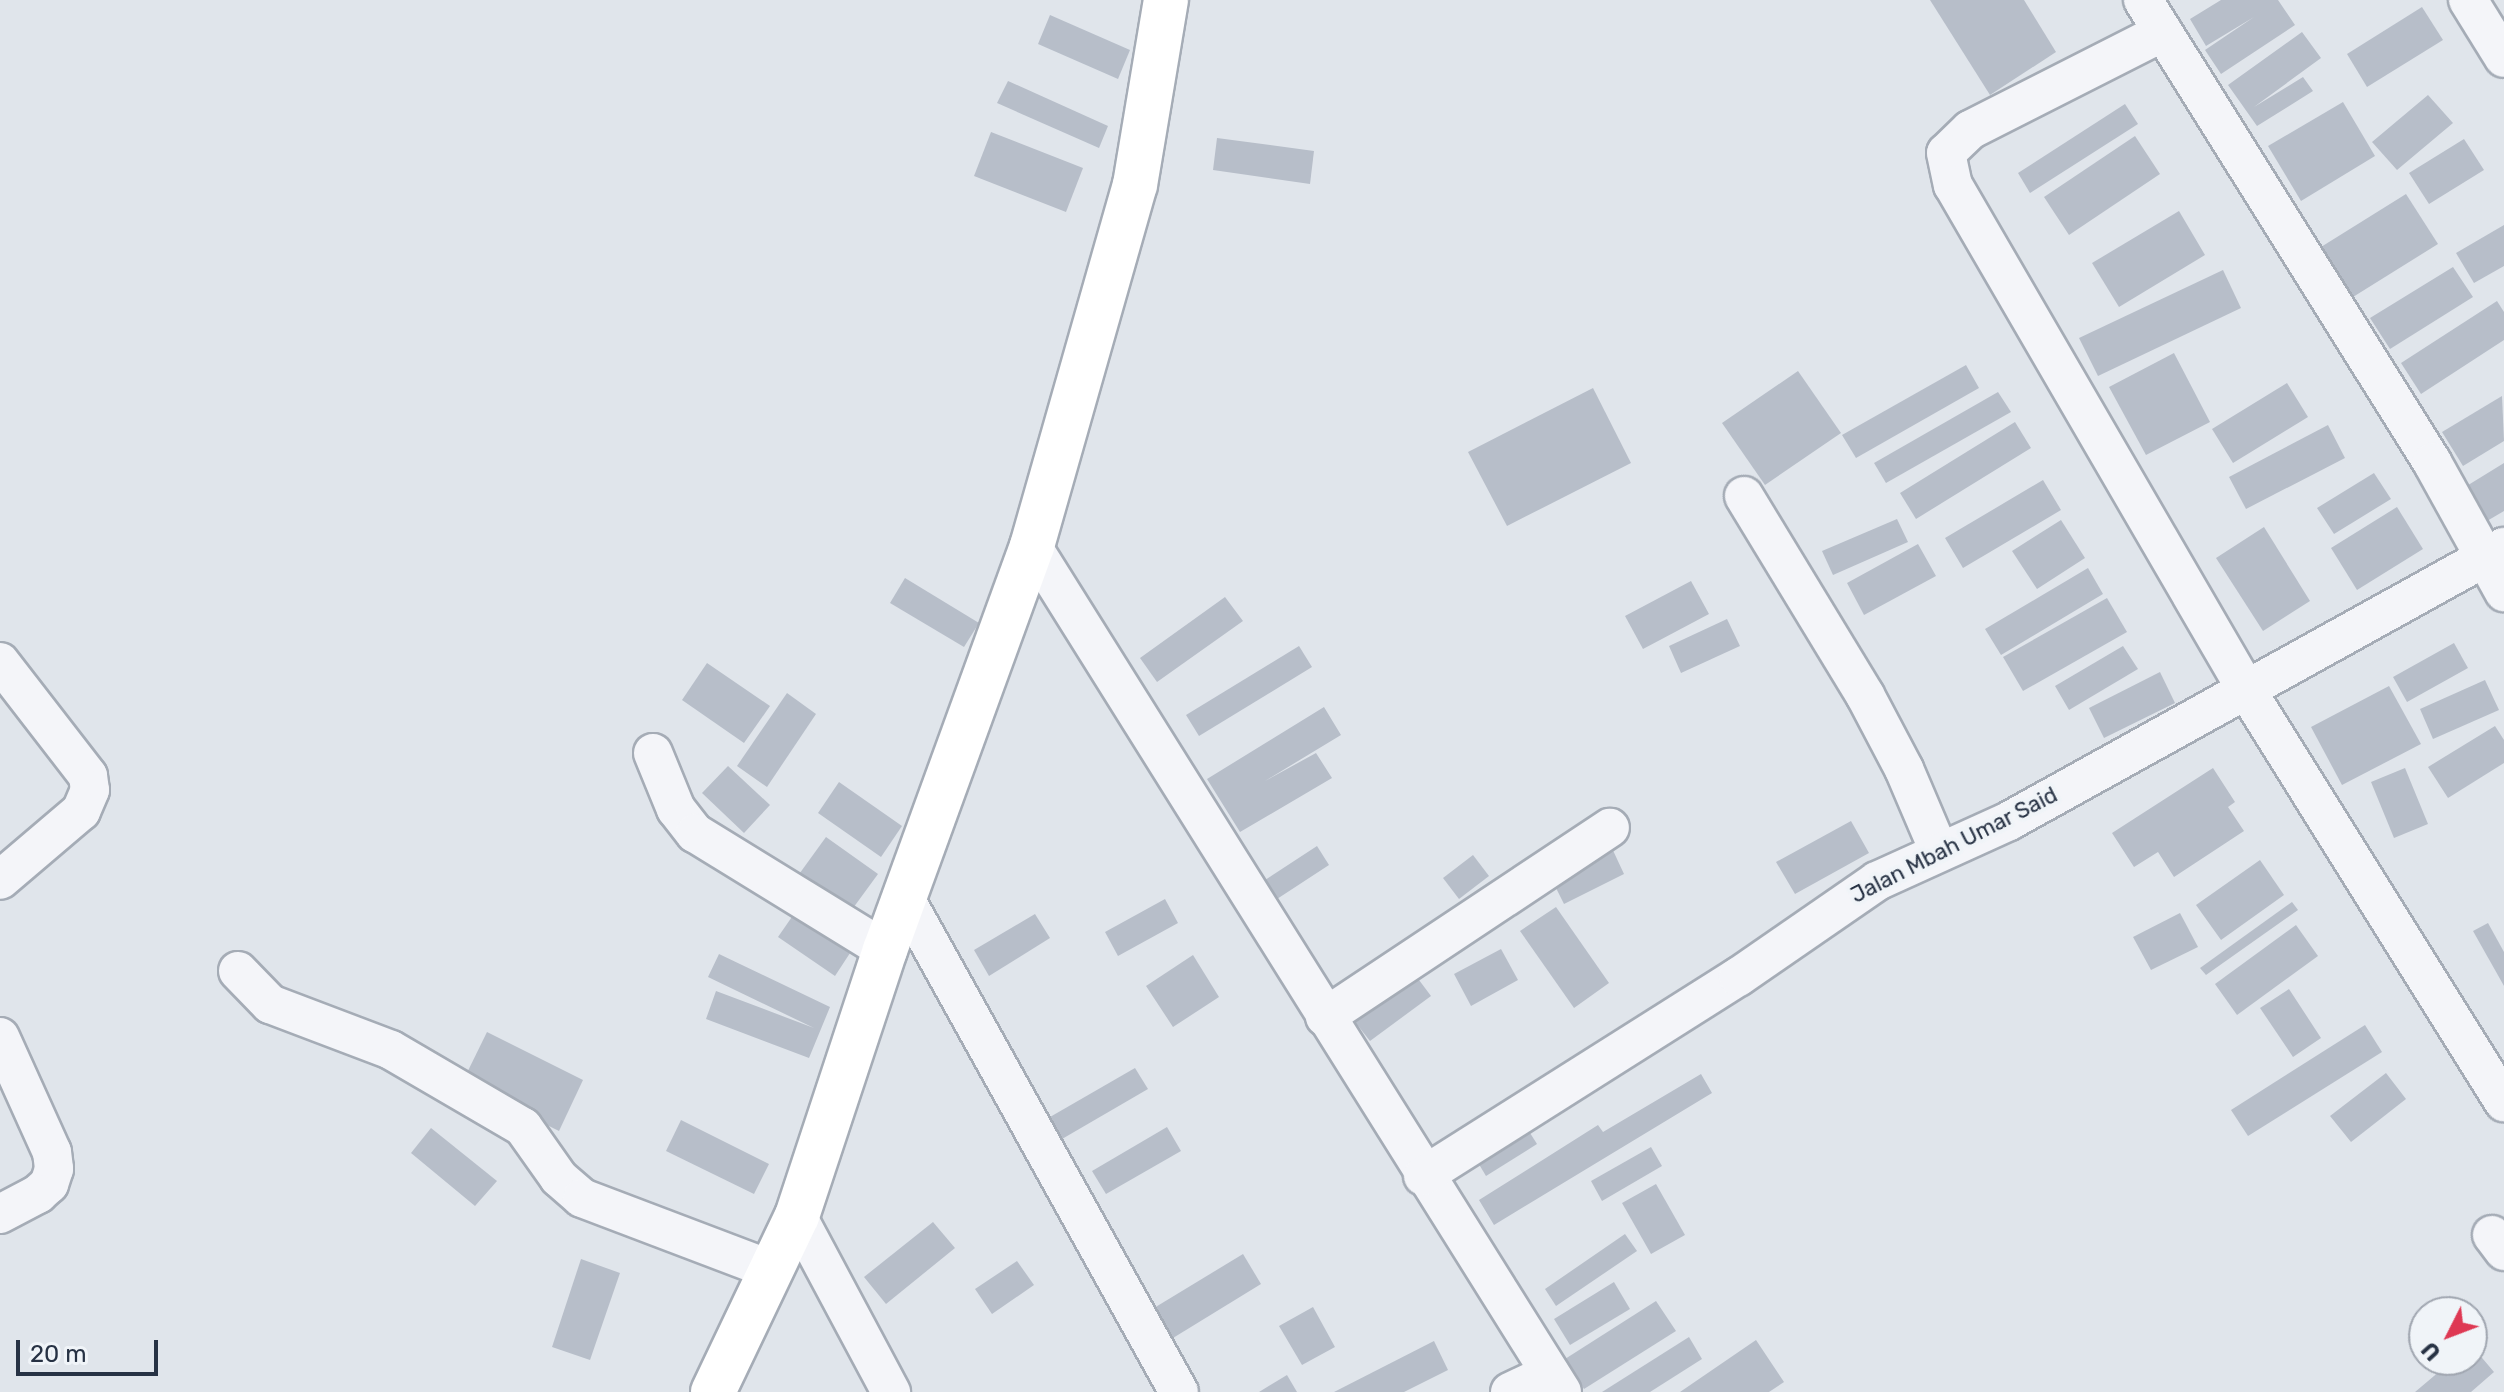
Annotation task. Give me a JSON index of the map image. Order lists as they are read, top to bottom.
{
  "streets": {
    "street": ["Jalan Mbah Umar Said"]
  },
  "scale_bar": "20 m",
  "north": "bottom left"
}
